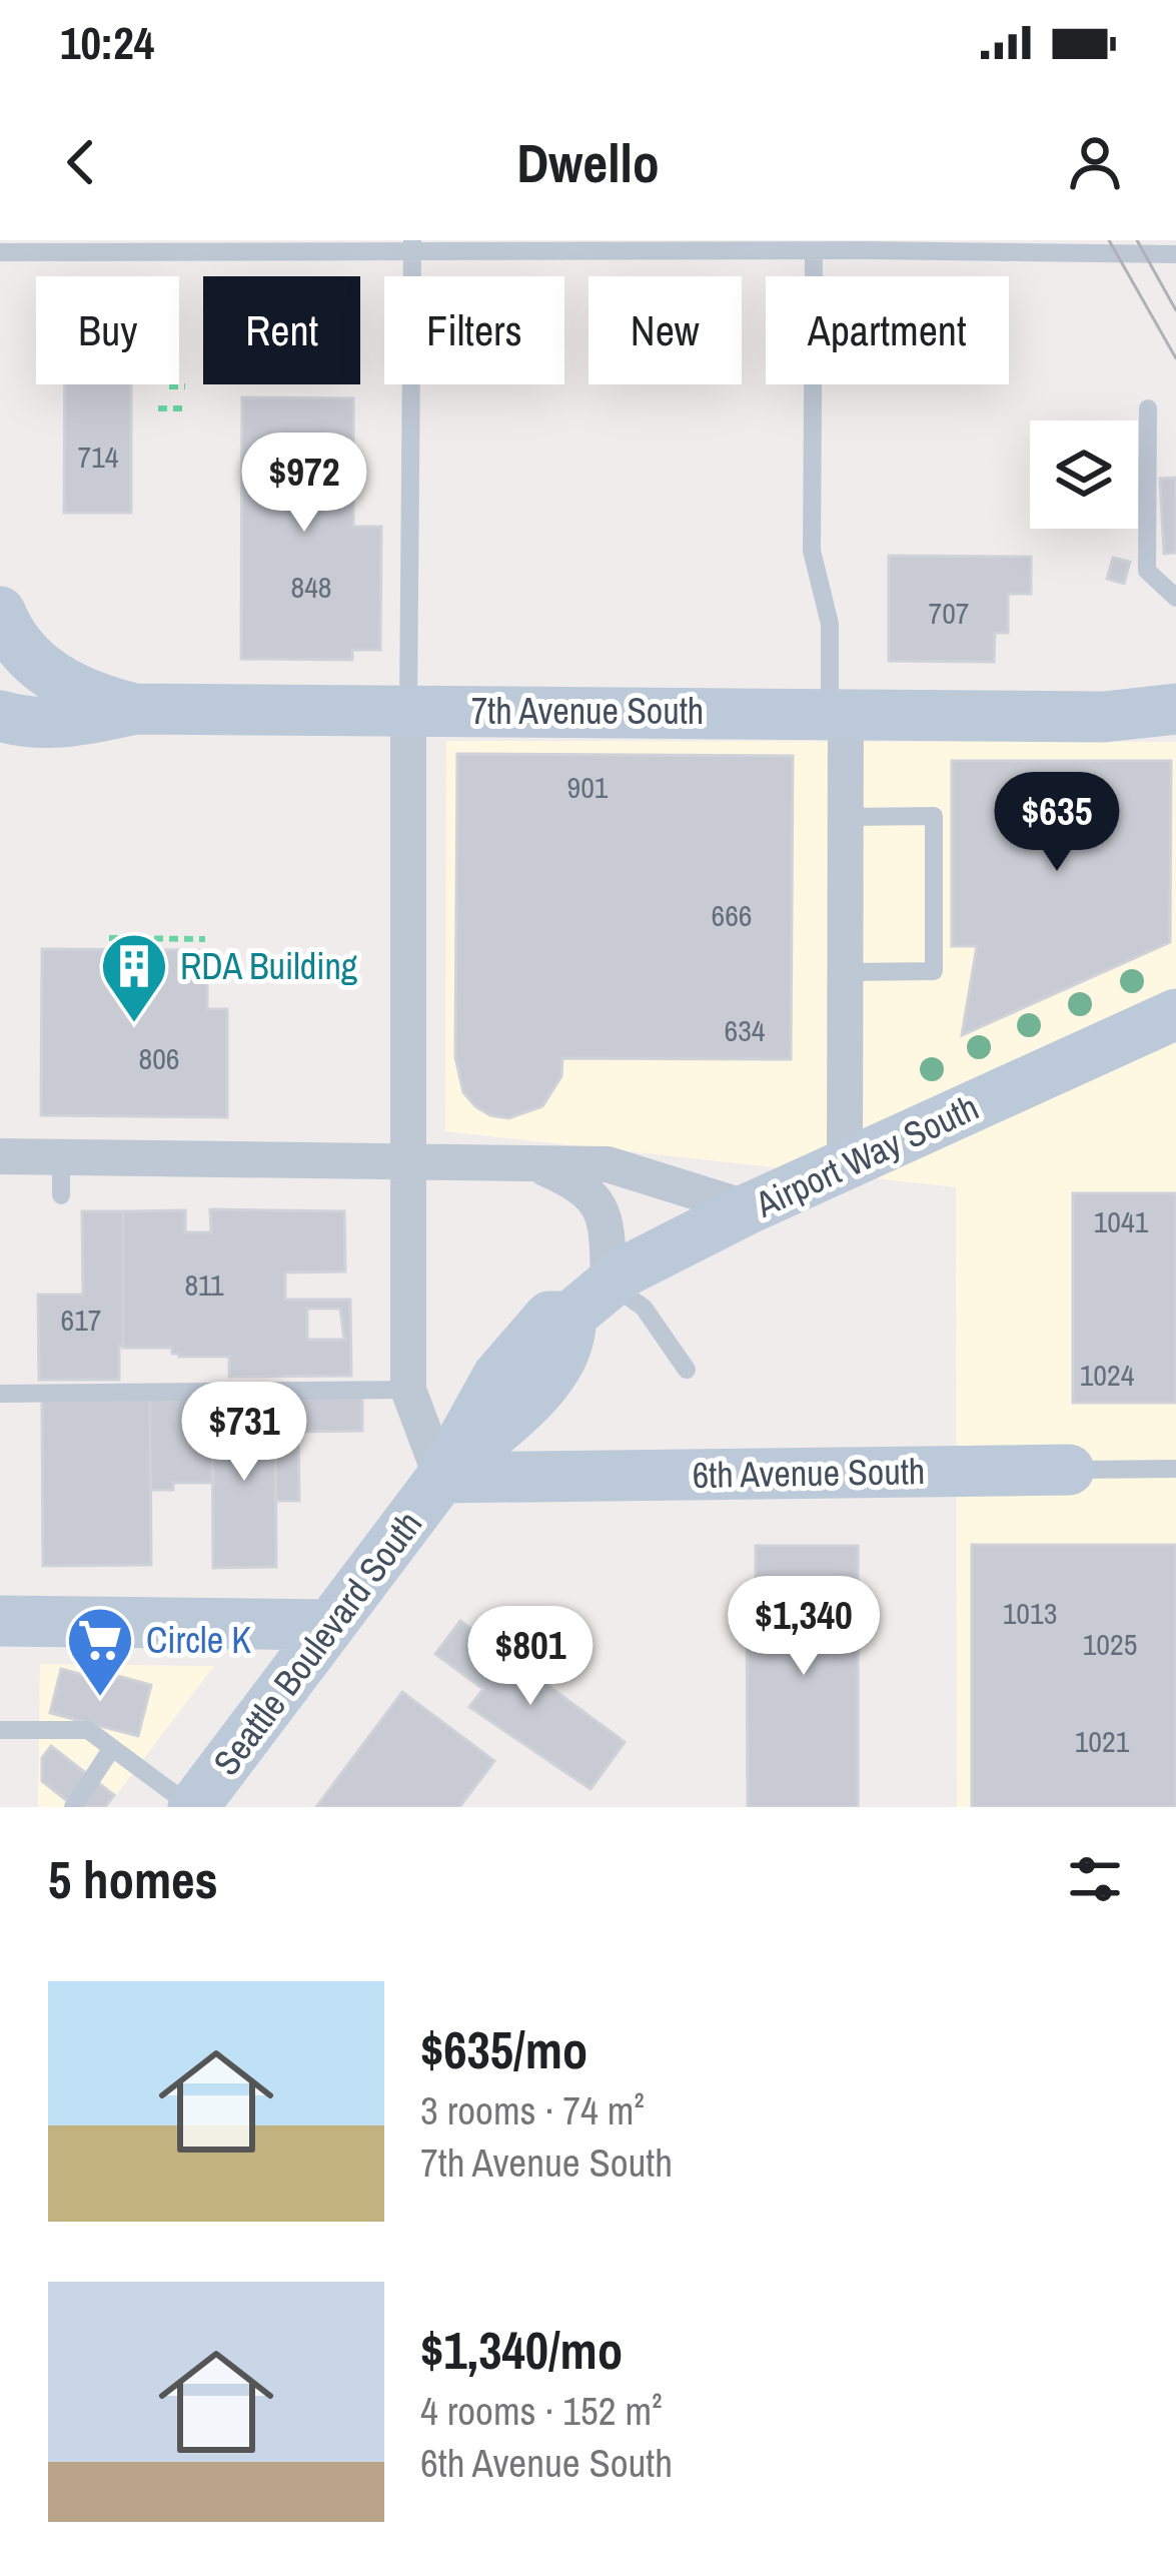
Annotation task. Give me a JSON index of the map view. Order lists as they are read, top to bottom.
{
  "streets": {
    "main road": [
      "7th Avenue South",
      "Airport Way South",
      "6th Avenue South",
      "Seattle Boulevard South"
    ]
  },
  "crossings": [
    ["Airport Way South", "6th Avenue South"],
    ["Airport Way South", "Seattle Boulevard South"],
    ["6th Avenue South", "Seattle Boulevard South"]
  ],
  "places": {
    "building": ["RDA Building"],
    "supermarket": ["Circle K"]
  },
  "house_numbers": [
    "714",
    "848",
    "707",
    "901",
    "666",
    "634",
    "806",
    "1041",
    "811",
    "617",
    "1024",
    "1013",
    "1025",
    "1021"
  ],
  "page": {
    "status": "10:24",
    "header": "Dwello",
    "chip": [
      "Buy",
      "Rent",
      "Filters",
      "New",
      "Apartment"
    ],
    "price": [
      "$972",
      "$635",
      "$731",
      "$1,340",
      "$801"
    ],
    "heading": "5 homes",
    "list": [
      {
        "name": "$635/mo",
        "note": "3 rooms · 74 m² · 7th Avenue South"
      },
      {
        "name": "$1,340/mo",
        "note": "4 rooms · 152 m² · 6th Avenue South"
      }
    ]
  }
}
